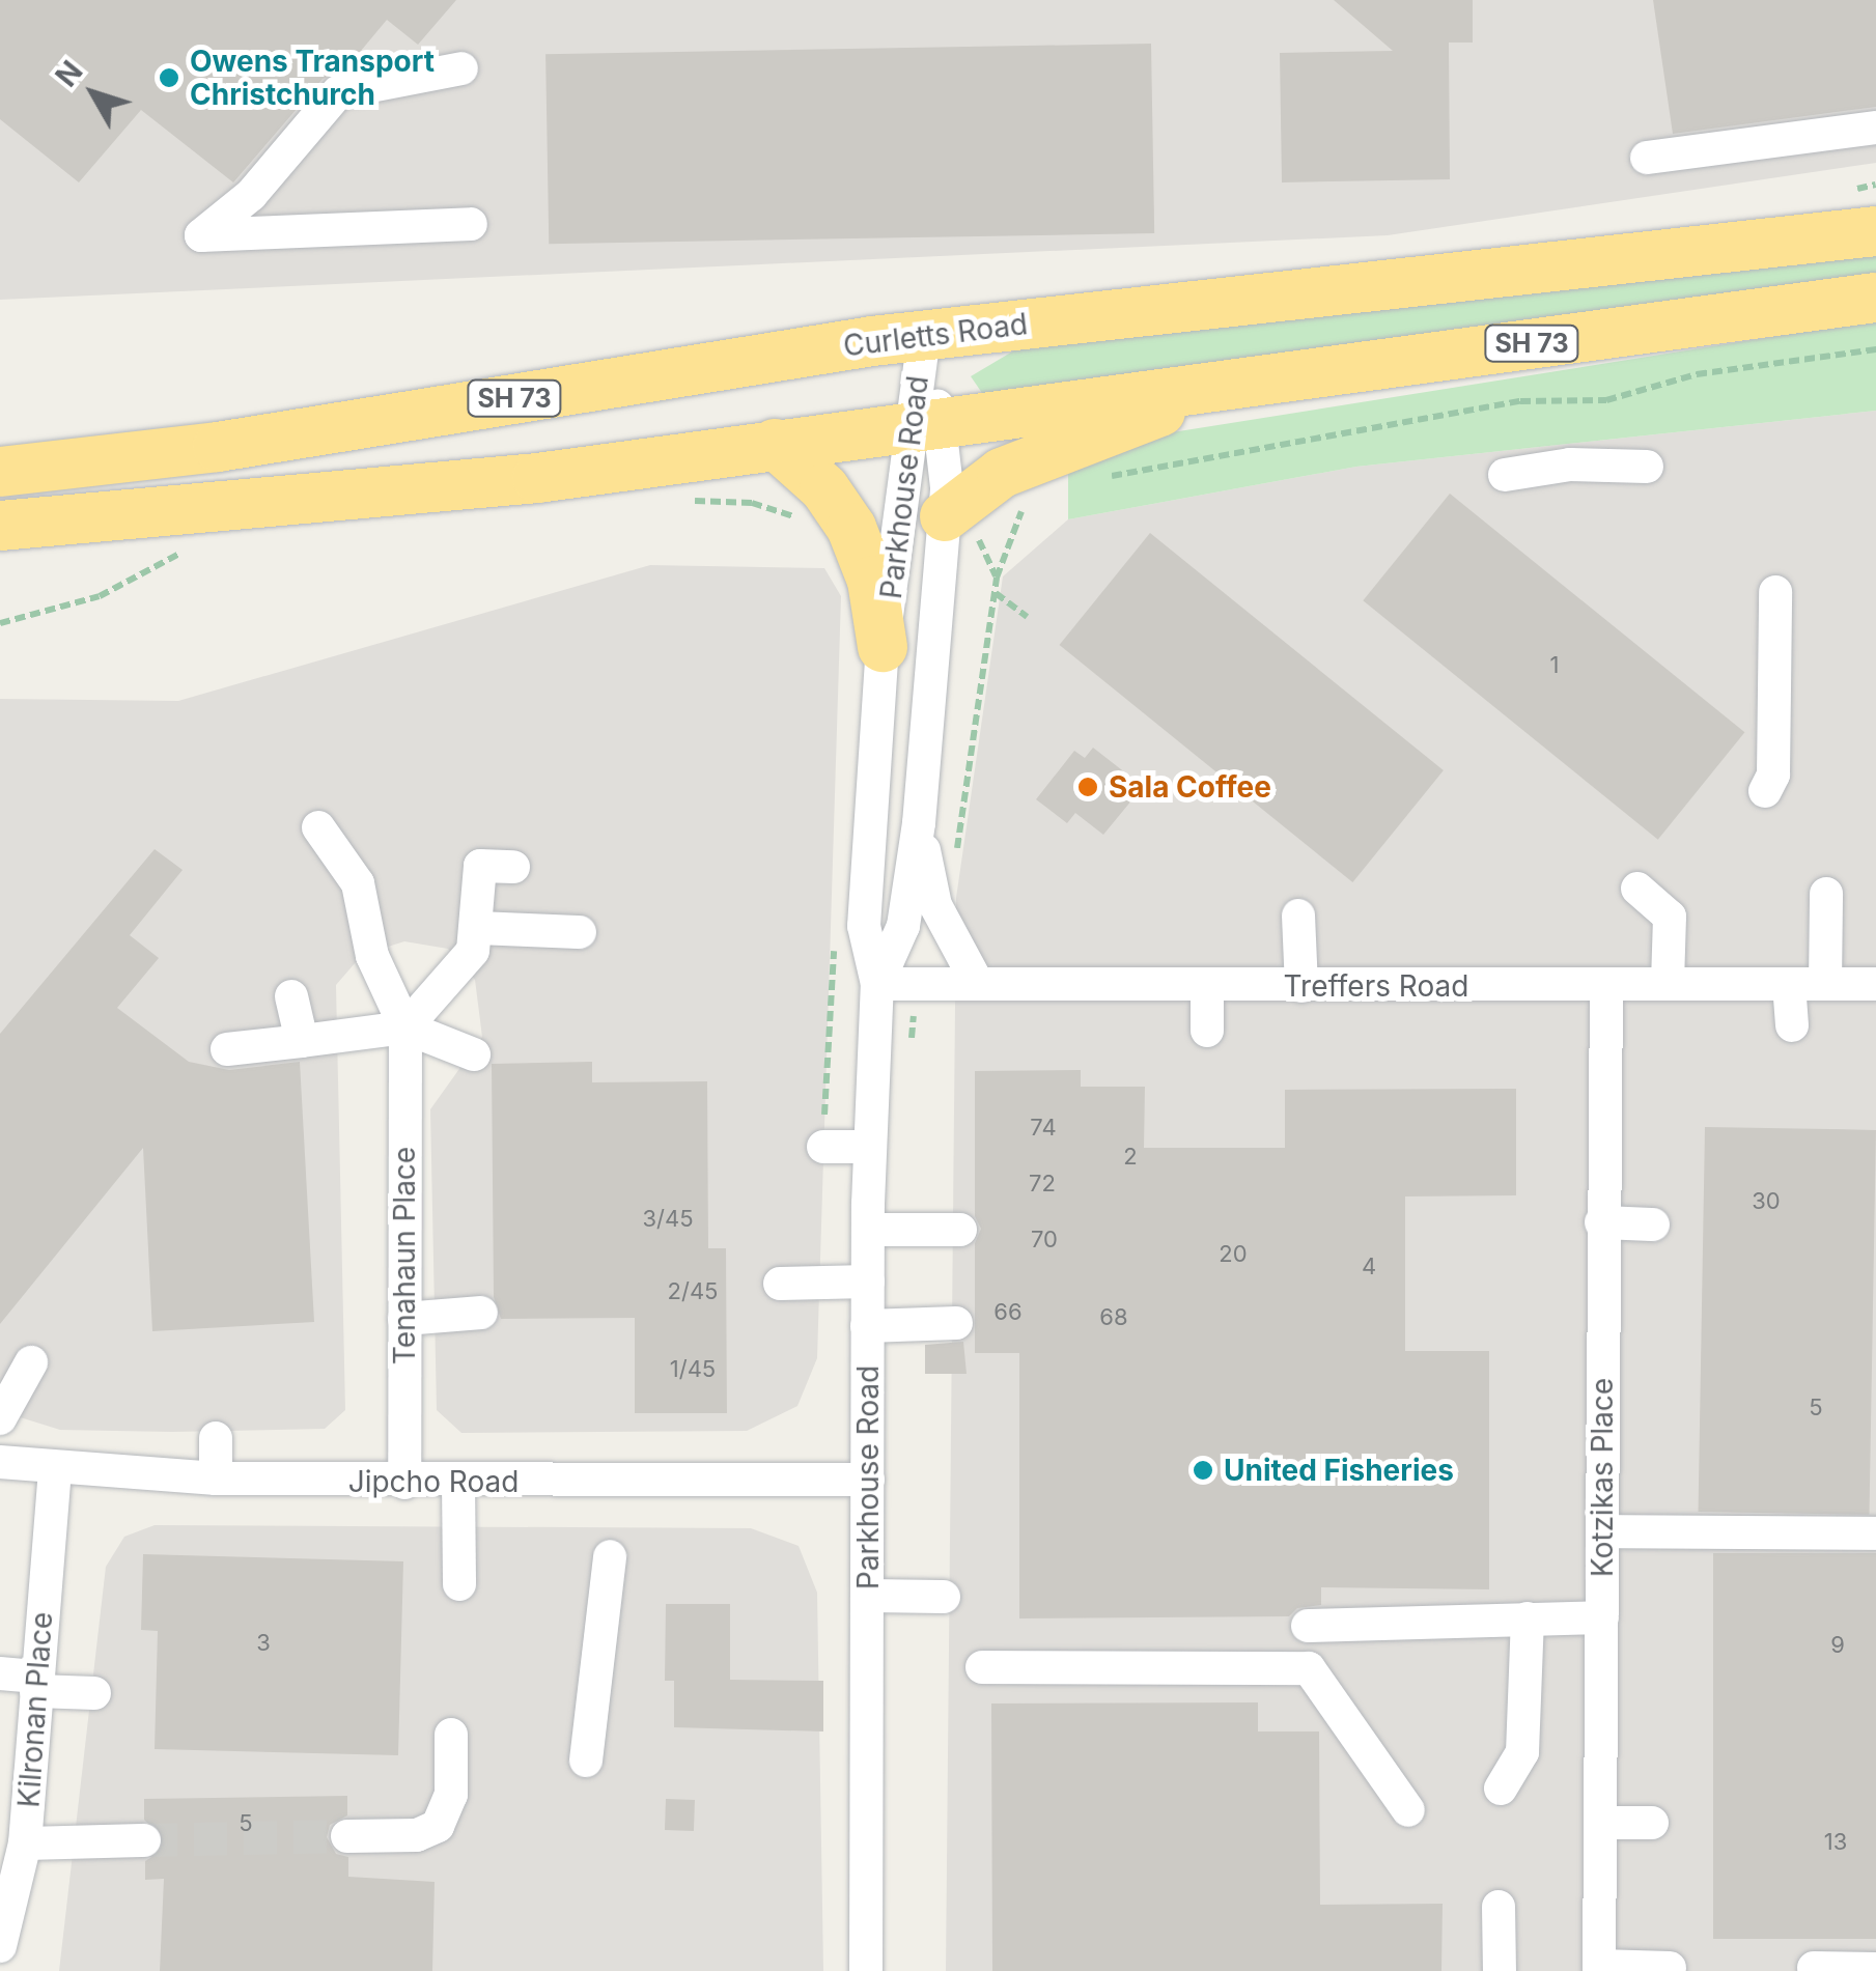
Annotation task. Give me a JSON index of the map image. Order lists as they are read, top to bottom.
{
  "streets": {
    "highway": ["Curletts Road", "SH 73"],
    "street": [
      "Parkhouse Road",
      "Treffers Road",
      "Tenahaun Place",
      "Kotzikas Place",
      "Jipcho Road",
      "Kilronan Place"
    ]
  },
  "crossings": [
    ["Curletts Road", "Parkhouse Road"],
    ["SH 73", "Parkhouse Road"],
    ["Parkhouse Road", "Treffers Road"],
    ["Parkhouse Road", "Jipcho Road"],
    ["Treffers Road", "Kotzikas Place"],
    ["Tenahaun Place", "Jipcho Road"],
    ["Jipcho Road", "Kilronan Place"]
  ],
  "places": ["Owens Transport Christchurch", "Sala Coffee", "United Fisheries"],
  "house_numbers": [
    "1",
    "74",
    "2",
    "72",
    "30",
    "3/45",
    "70",
    "20",
    "4",
    "2/45",
    "66",
    "68",
    "1/45",
    "5",
    "3",
    "9",
    "5",
    "13"
  ],
  "north": "top left"
}
